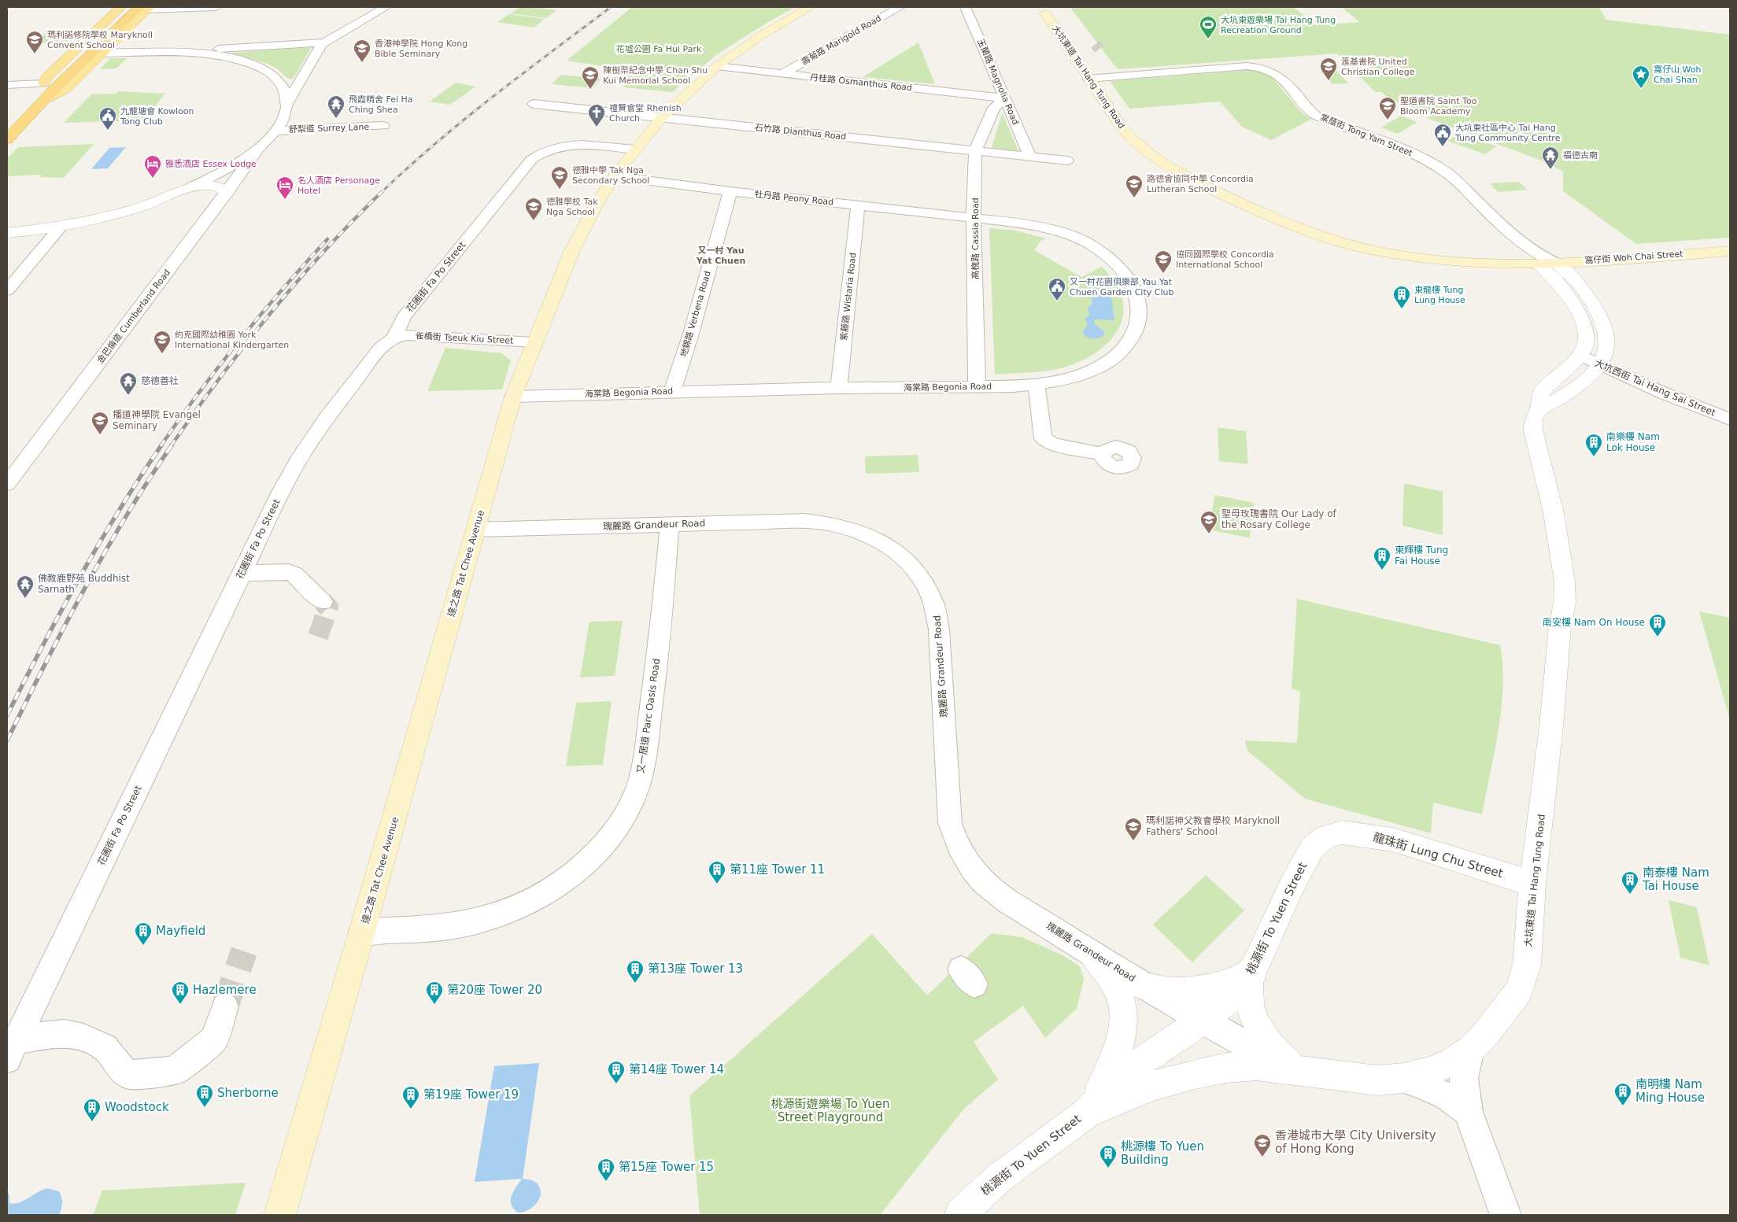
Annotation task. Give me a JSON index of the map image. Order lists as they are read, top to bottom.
{
  "streets": {
    "main road": ["大坑東道 Tai Hang Tung Road", "窩仔街 Woh Chai Street", "達之路 Tat Chee Avenue"],
    "street": [
      "壽菊路 Marigold Road",
      "玉蘭路 Magnolia Road",
      "丹桂路 Osmanthus Road",
      "舒梨道 Surrey Lane",
      "石竹路 Dianthus Road",
      "棠蔭街 Tong Yam Street",
      "牡丹路 Peony Road",
      "高槐路 Cassia Road",
      "花圃街 Fa Po Street",
      "紫藤路 Wistaria Road",
      "地錦路 Verbena Road",
      "金巴倫道 Cumberland Road",
      "雀橋街 Tseuk Kiu Street",
      "海棠路 Begonia Road",
      "大坑西街 Tai Hang Sai Street",
      "瑰麗路 Grandeur Road",
      "又一居道 Parc Oasis Road",
      "龍珠街 Lung Chu Street",
      "桃源街 To Yuen Street"
    ]
  },
  "crossings": [
    ["壽菊路 Marigold Road", "丹桂路 Osmanthus Road"],
    ["大坑東道 Tai Hang Tung Road", "棠蔭街 Tong Yam Street"],
    ["大坑東道 Tai Hang Tung Road", "窩仔街 Woh Chai Street"],
    ["大坑東道 Tai Hang Tung Road", "大坑西街 Tai Hang Sai Street"],
    ["大坑東道 Tai Hang Tung Road", "瑰麗路 Grandeur Road"],
    ["大坑東道 Tai Hang Tung Road", "龍珠街 Lung Chu Street"],
    ["大坑東道 Tai Hang Tung Road", "桃源街 To Yuen Street"],
    ["玉蘭路 Magnolia Road", "丹桂路 Osmanthus Road"],
    ["玉蘭路 Magnolia Road", "石竹路 Dianthus Road"],
    ["玉蘭路 Magnolia Road", "高槐路 Cassia Road"],
    ["丹桂路 Osmanthus Road", "高槐路 Cassia Road"],
    ["丹桂路 Osmanthus Road", "達之路 Tat Chee Avenue"],
    ["石竹路 Dianthus Road", "高槐路 Cassia Road"],
    ["石竹路 Dianthus Road", "達之路 Tat Chee Avenue"],
    ["棠蔭街 Tong Yam Street", "窩仔街 Woh Chai Street"],
    ["牡丹路 Peony Road", "高槐路 Cassia Road"],
    ["牡丹路 Peony Road", "紫藤路 Wistaria Road"],
    ["牡丹路 Peony Road", "地錦路 Verbena Road"],
    ["牡丹路 Peony Road", "海棠路 Begonia Road"],
    ["牡丹路 Peony Road", "達之路 Tat Chee Avenue"],
    ["高槐路 Cassia Road", "海棠路 Begonia Road"],
    ["花圃街 Fa Po Street", "雀橋街 Tseuk Kiu Street"],
    ["花圃街 Fa Po Street", "達之路 Tat Chee Avenue"],
    ["紫藤路 Wistaria Road", "海棠路 Begonia Road"],
    ["地錦路 Verbena Road", "海棠路 Begonia Road"],
    ["雀橋街 Tseuk Kiu Street", "達之路 Tat Chee Avenue"],
    ["海棠路 Begonia Road", "達之路 Tat Chee Avenue"],
    ["瑰麗路 Grandeur Road", "達之路 Tat Chee Avenue"],
    ["瑰麗路 Grandeur Road", "又一居道 Parc Oasis Road"],
    ["瑰麗路 Grandeur Road", "桃源街 To Yuen Street"],
    ["達之路 Tat Chee Avenue", "又一居道 Parc Oasis Road"],
    ["龍珠街 Lung Chu Street", "桃源街 To Yuen Street"]
  ],
  "districts": ["又一村 Yau Yat Chuen"],
  "parks": ["花墟公園 Fa Hui Park", "桃源街遊樂場 To Yuen Street Playground"],
  "places": {
    "sports": ["大坑東遊樂場 Tai Hang Tung Recreation Ground"],
    "school or university": [
      "瑪利諾修院學校 Maryknoll Convent School",
      "香港神學院 Hong Kong Bible Seminary",
      "滙基書院 United Christian College",
      "陳樹渠紀念中學 Chan Shu Kui Memorial School",
      "聖道書院 Saint Too Bloom Academy",
      "德雅中學 Tak Nga Secondary School",
      "路德會協同中學 Concordia Lutheran School",
      "德雅學校 Tak Nga School",
      "協同國際學校 Concordia International School",
      "約克國際幼稚園 York International Kindergarten",
      "播道神學院 Evangel Seminary",
      "聖母玫瑰書院 Our Lady of the Rosary College",
      "瑪利諾神父教會學校 Maryknoll Fathers' School",
      "香港城市大學 City University of Hong Kong"
    ],
    "place": ["窩仔山 Woh Chai Shan"],
    "temple": [
      "飛霞精舍 Fei Ha Ching Shea",
      "福德古廟",
      "慈德善社",
      "佛教鹿野苑 Buddhist Sarnath"
    ],
    "church": ["禮賢會堂 Rhenish Church"],
    "public building": ["九龍塘會 Kowloon Tong Club", "大坑東社區中心 Tai Hang Tung Community Centre", "又一村花園俱樂部 Yau Yat Chuen Garden City Club"],
    "hotel": ["雅悉酒店 Essex Lodge", "名人酒店 Personage Hotel"],
    "building": [
      "東龍樓 Tung Lung House",
      "南樂樓 Nam Lok House",
      "東輝樓 Tung Fai House",
      "南安樓 Nam On House",
      "第11座 Tower 11",
      "南泰樓 Nam Tai House",
      "Mayfield",
      "第13座 Tower 13",
      "Hazlemere",
      "第20座 Tower 20",
      "第14座 Tower 14",
      "南明樓 Nam Ming House",
      "Sherborne",
      "第19座 Tower 19",
      "Woodstock",
      "桃源樓 To Yuen Building",
      "第15座 Tower 15"
    ]
  }
}
